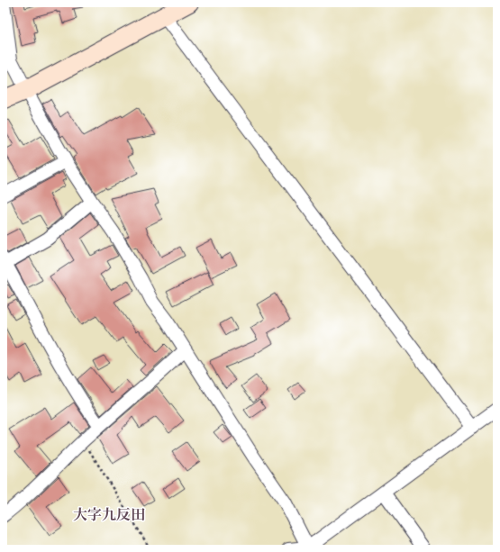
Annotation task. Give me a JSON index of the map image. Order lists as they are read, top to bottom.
{
  "districts": ["大字九反田"]
}
